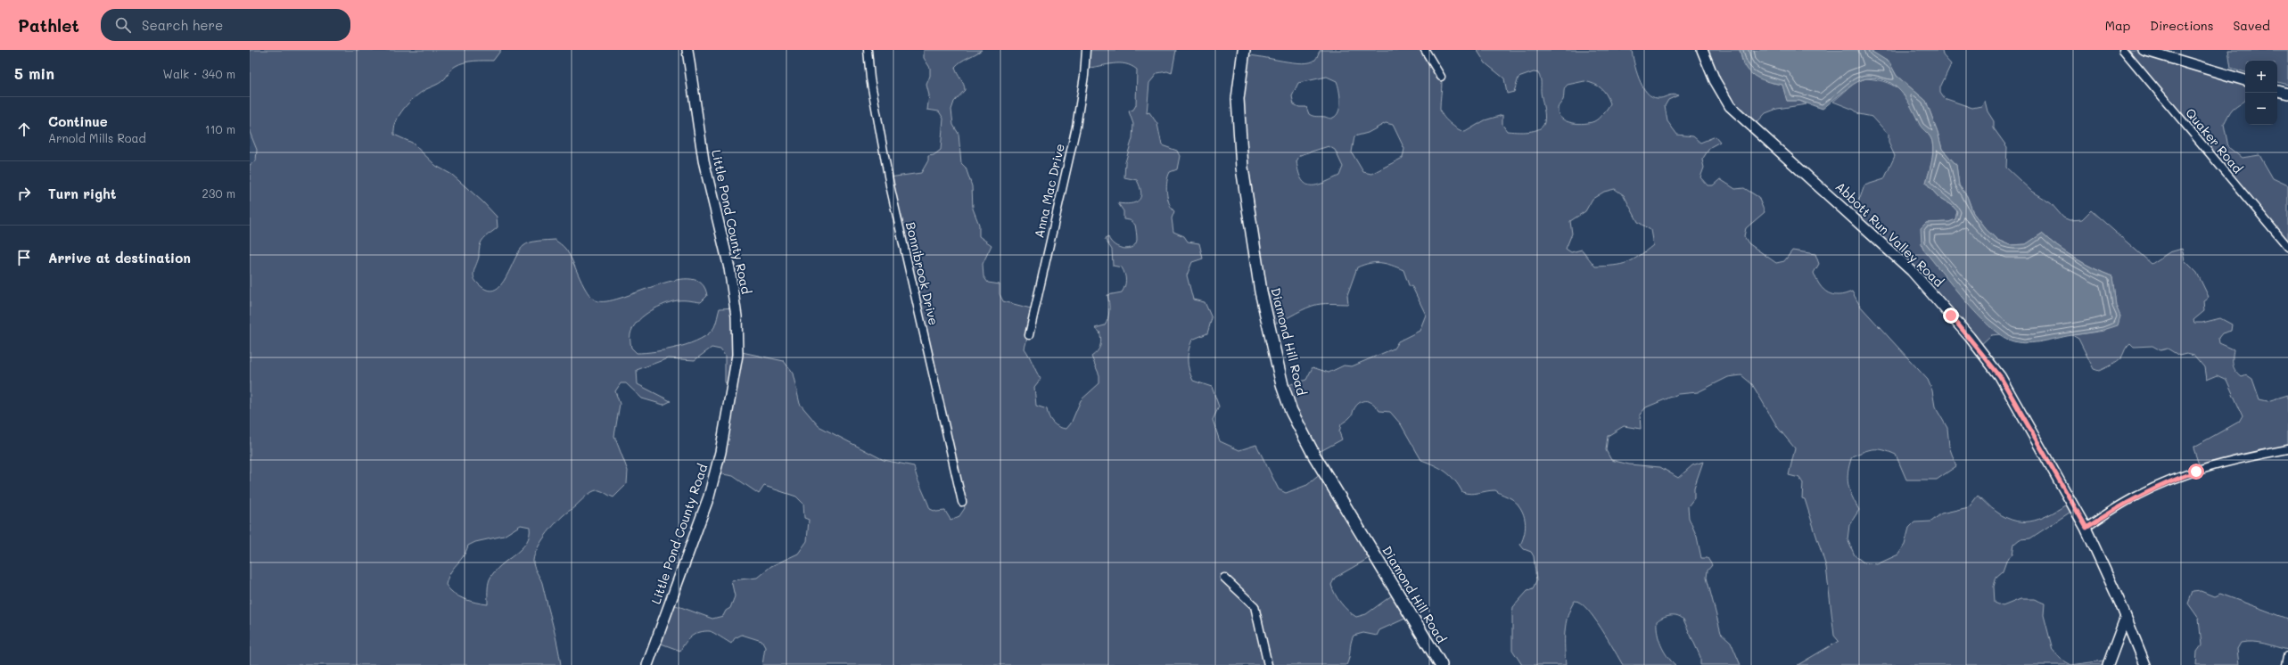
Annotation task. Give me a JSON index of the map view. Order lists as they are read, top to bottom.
{
  "streets": {
    "main road": ["Diamond Hill Road"],
    "street": [
      "Quaker Road",
      "Anna Mac Drive",
      "Little Pond County Road",
      "Abbott Run Valley Road",
      "Bonnibrook Drive"
    ]
  },
  "page": {
    "header": "Pathlet",
    "search": "Search here",
    "nav": ["Map", "Directions", "Saved"],
    "heading": ["5 min", "Walk · 340 m"],
    "map_buttons": ["+", "−"],
    "list": [
      ["Continue", "Arnold Mills Road", "110 m"],
      ["Turn right", "230 m"],
      "Arrive at destination"
    ]
  }
}
